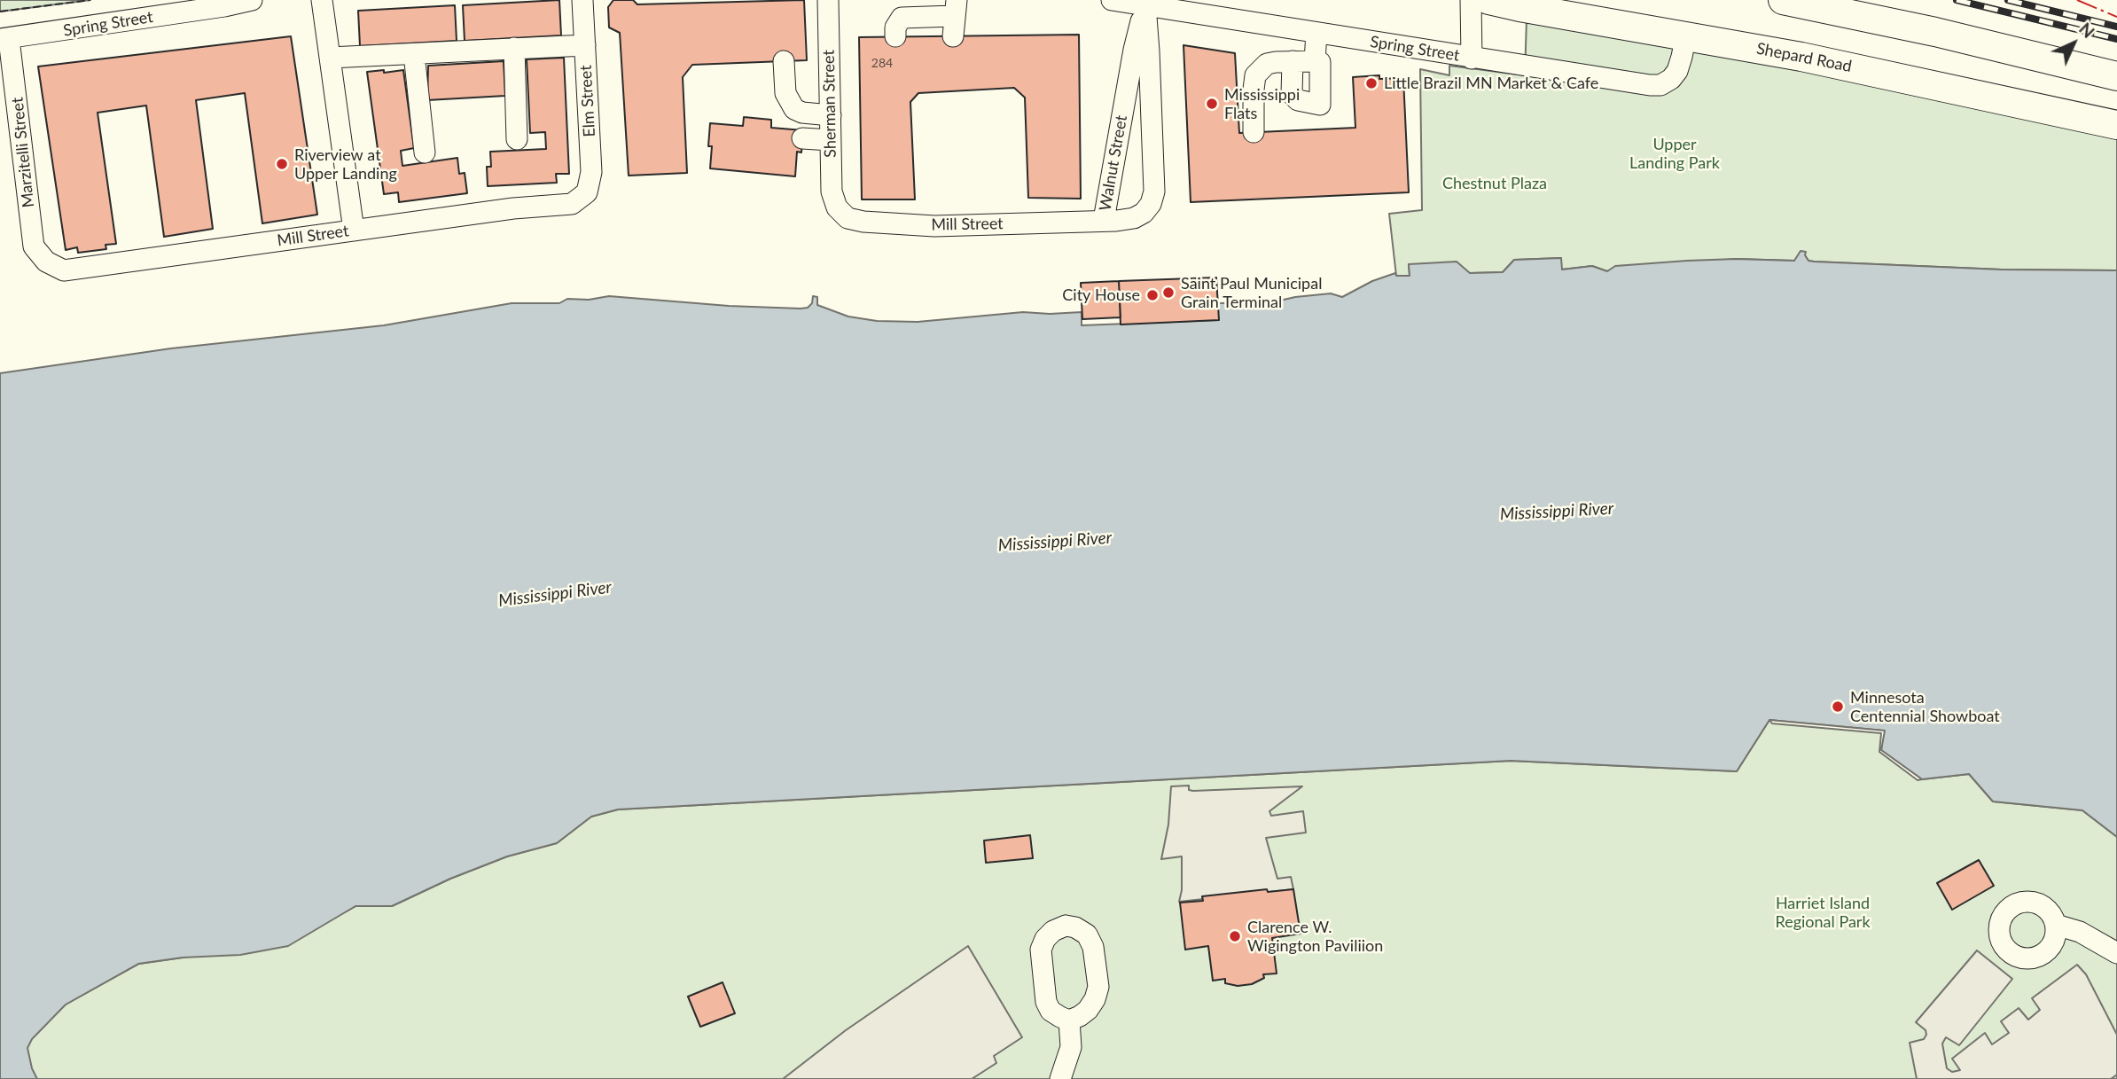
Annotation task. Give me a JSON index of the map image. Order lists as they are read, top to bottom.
{
  "streets": {
    "highway": ["Shepard Road"],
    "street": [
      "Spring Street",
      "Elm Street",
      "Sherman Street",
      "Marzitelli Street",
      "Walnut Street",
      "Mill Street"
    ]
  },
  "crossings": [
    ["Spring Street", "Shepard Road"],
    ["Spring Street", "Marzitelli Street"],
    ["Spring Street", "Walnut Street"],
    ["Elm Street", "Mill Street"],
    ["Sherman Street", "Mill Street"],
    ["Marzitelli Street", "Mill Street"],
    ["Walnut Street", "Mill Street"]
  ],
  "water": ["Mississippi River"],
  "parks": ["Upper Landing Park", "Chestnut Plaza", "Harriet Island Regional Park"],
  "places": [
    "Little Brazil MN Market & Cafe",
    "Mississippi Flats",
    "Riverview at Upper Landing",
    "Saint Paul Municipal Grain Terminal",
    "City House",
    "Minnesota Centennial Showboat",
    "Clarence W. Wigington Paviliion"
  ],
  "house_numbers": ["284"],
  "north": "top right"
}
